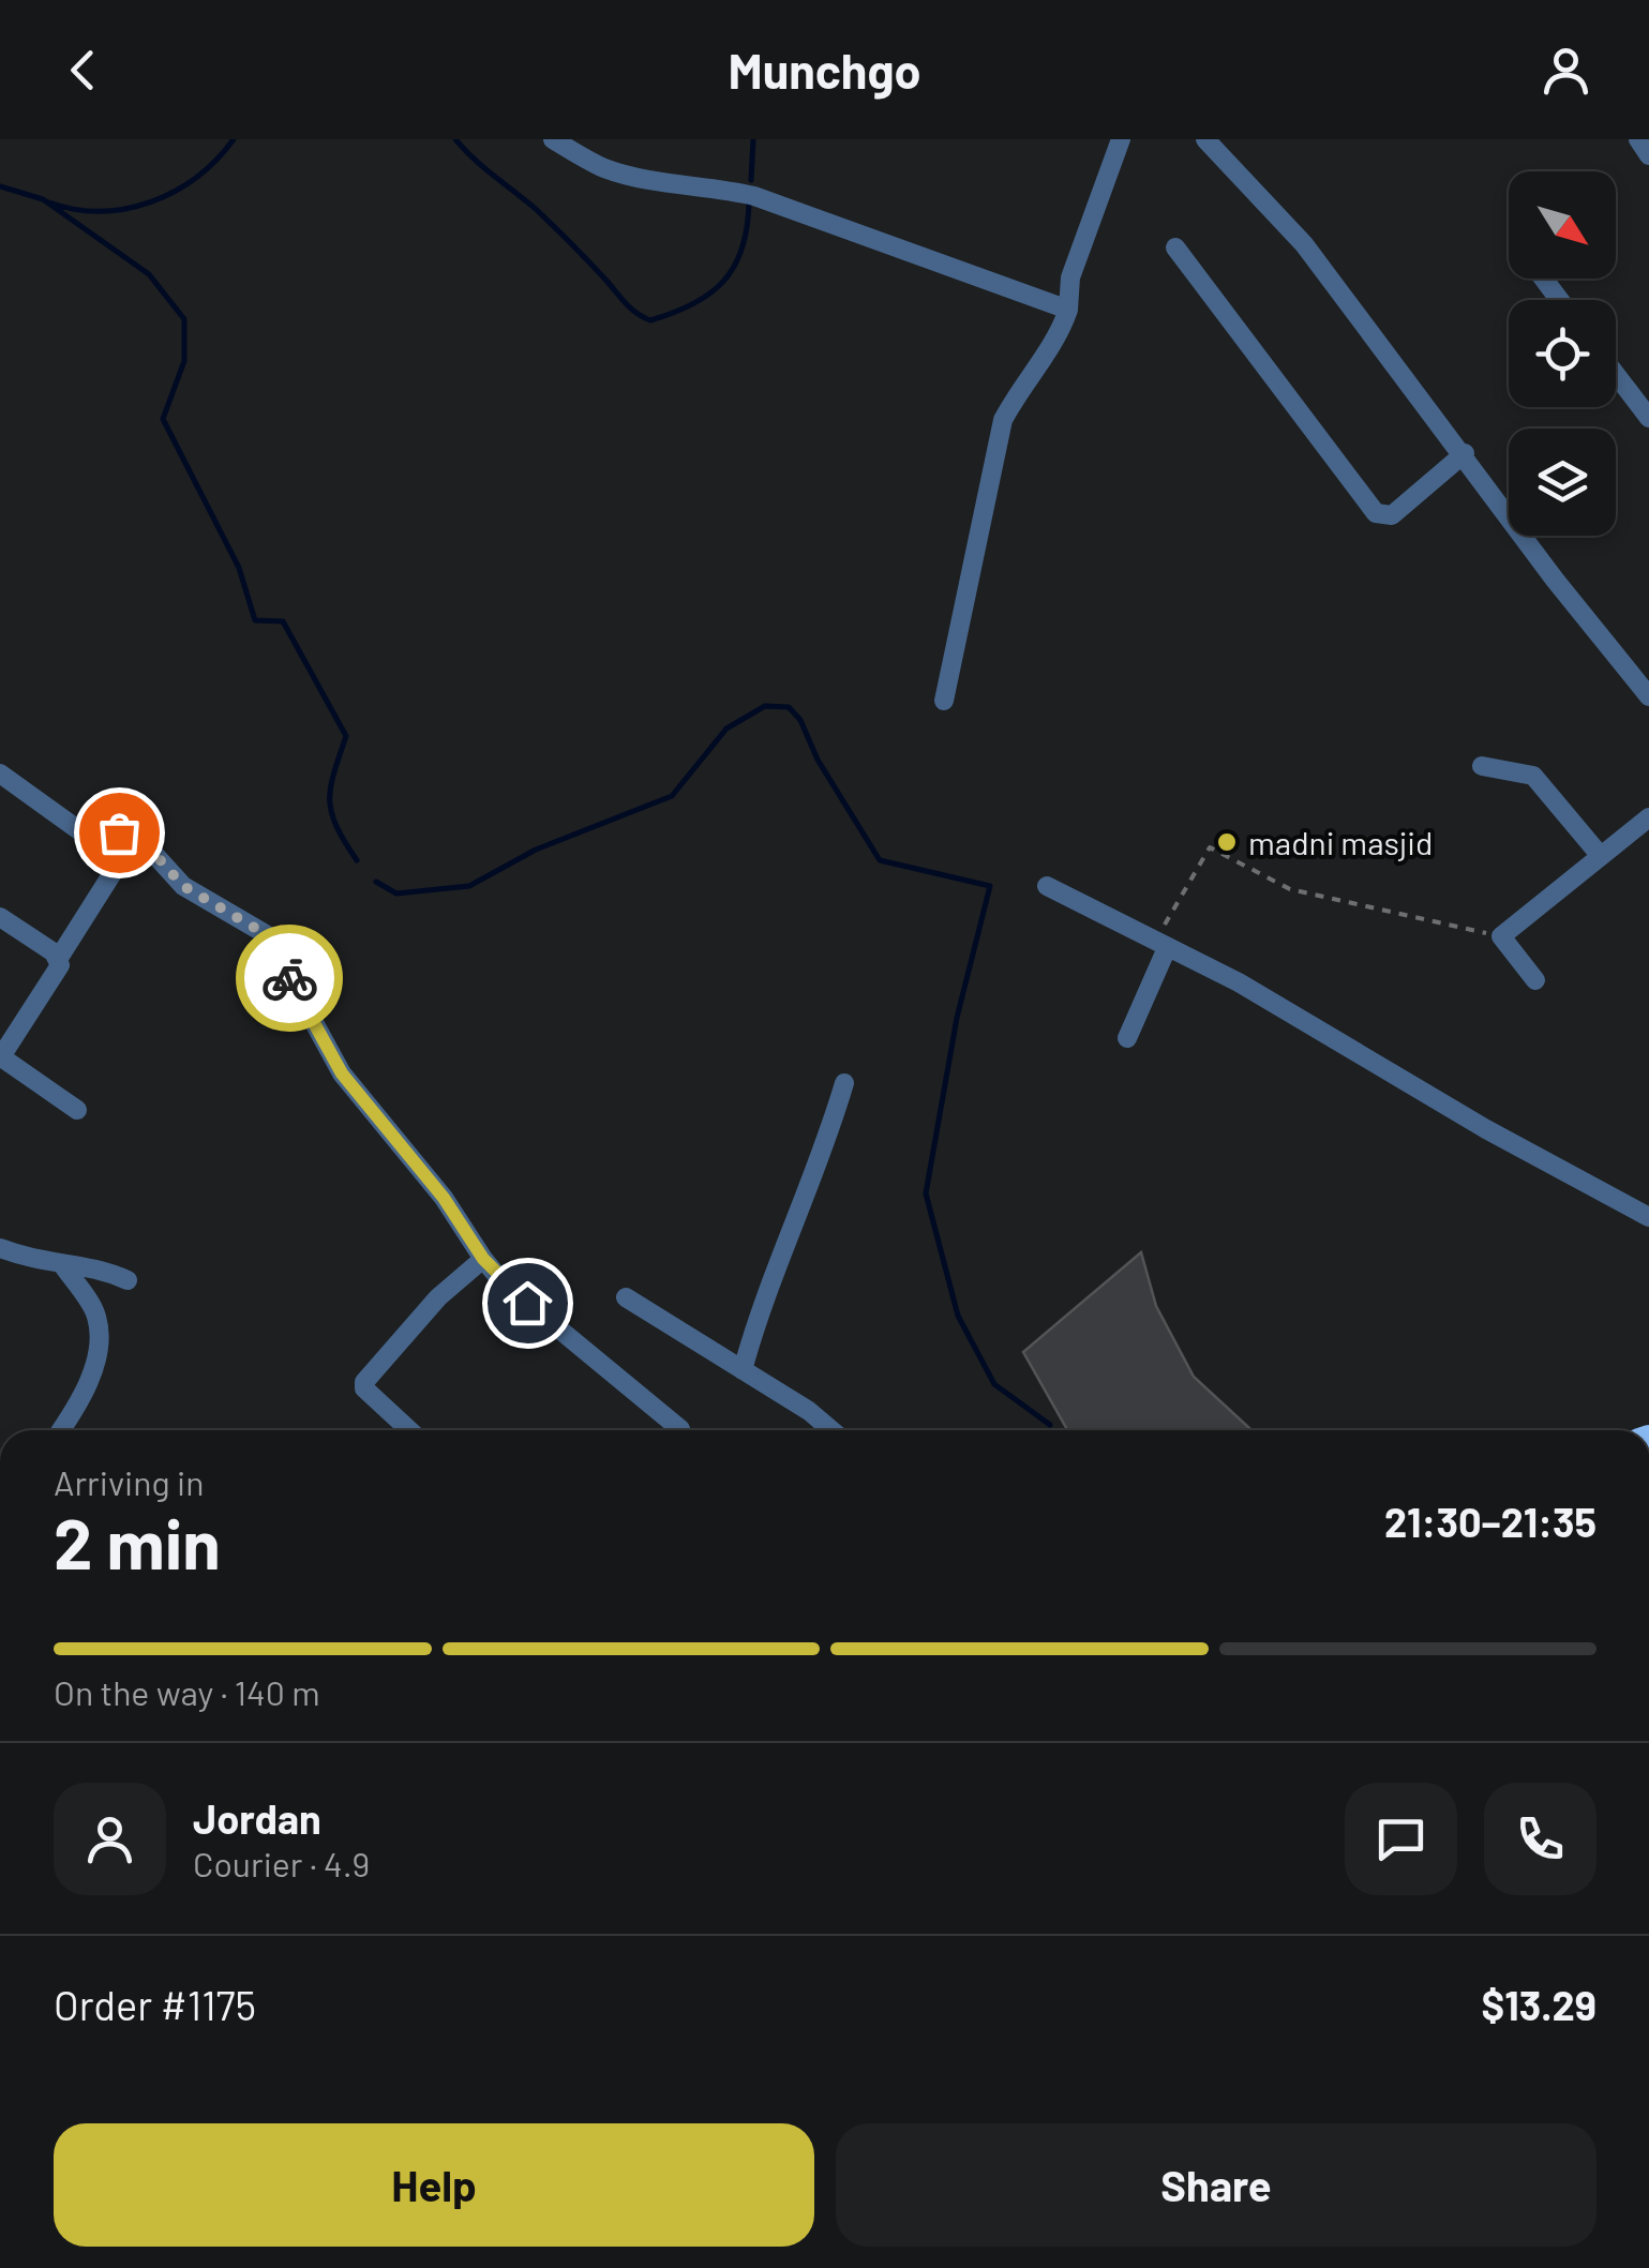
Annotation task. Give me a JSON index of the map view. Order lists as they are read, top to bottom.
{
  "places": ["madni masjid"],
  "north": "bottom right",
  "page": {
    "header": "Munchgo",
    "heading": ["2 min", "Arriving in", "21:30–21:35"],
    "panel": [
      "Jordan",
      "Courier · 4.9",
      "Order #1175",
      "$13.29"
    ],
    "bar": "On the way · 140 m",
    "buttons": ["Help", "Share"]
  }
}
